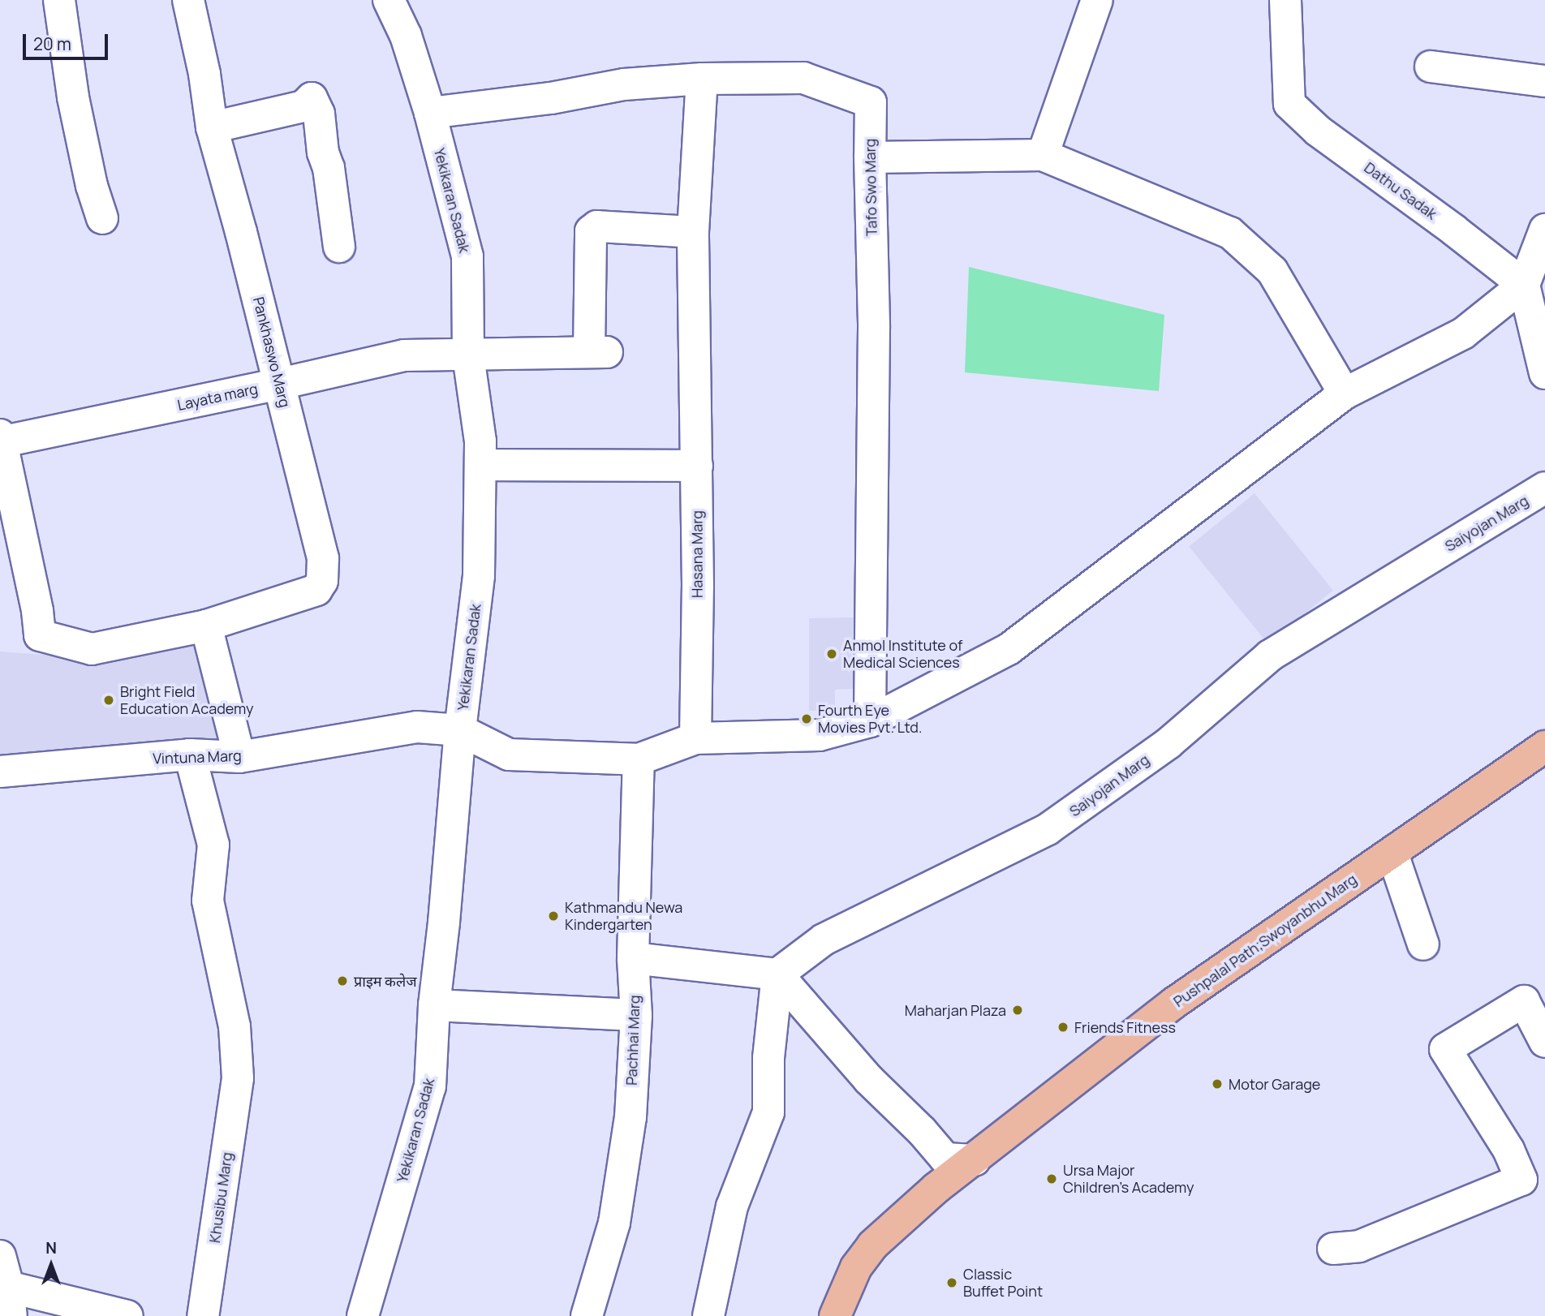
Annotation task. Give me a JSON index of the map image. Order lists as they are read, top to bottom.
{
  "streets": {
    "main road": ["Pushpalal Path;Swoyanbhu Marg"],
    "street": [
      "Tafo Swo Marg",
      "Dathu Sadak",
      "Yekikaran Sadak",
      "Pankhaswo Marg",
      "Layata marg",
      "Saiyojan Marg",
      "Hasana Marg",
      "Vintuna Marg",
      "Pachhai Marg",
      "Khusibu Marg"
    ]
  },
  "crossings": [
    ["Tafo Swo Marg", "Yekikaran Sadak"],
    ["Tafo Swo Marg", "Hasana Marg"],
    ["Yekikaran Sadak", "Layata marg"],
    ["Yekikaran Sadak", "Vintuna Marg"],
    ["Pankhaswo Marg", "Layata marg"],
    ["Layata marg", "Hasana Marg"],
    ["Vintuna Marg", "Khusibu Marg"]
  ],
  "places": [
    "Anmol Institute of Medical Sciences",
    "Bright Field Education Academy",
    "Fourth Eye Movies Pvt. Ltd.",
    "Kathmandu Newa Kindergarten",
    "प्राइम कलेज",
    "Maharjan Plaza",
    "Friends Fitness",
    "Motor Garage",
    "Ursa Major Children's Academy",
    "Classic Buffet Point"
  ],
  "scale_bar": "20 m",
  "north": "top"
}
